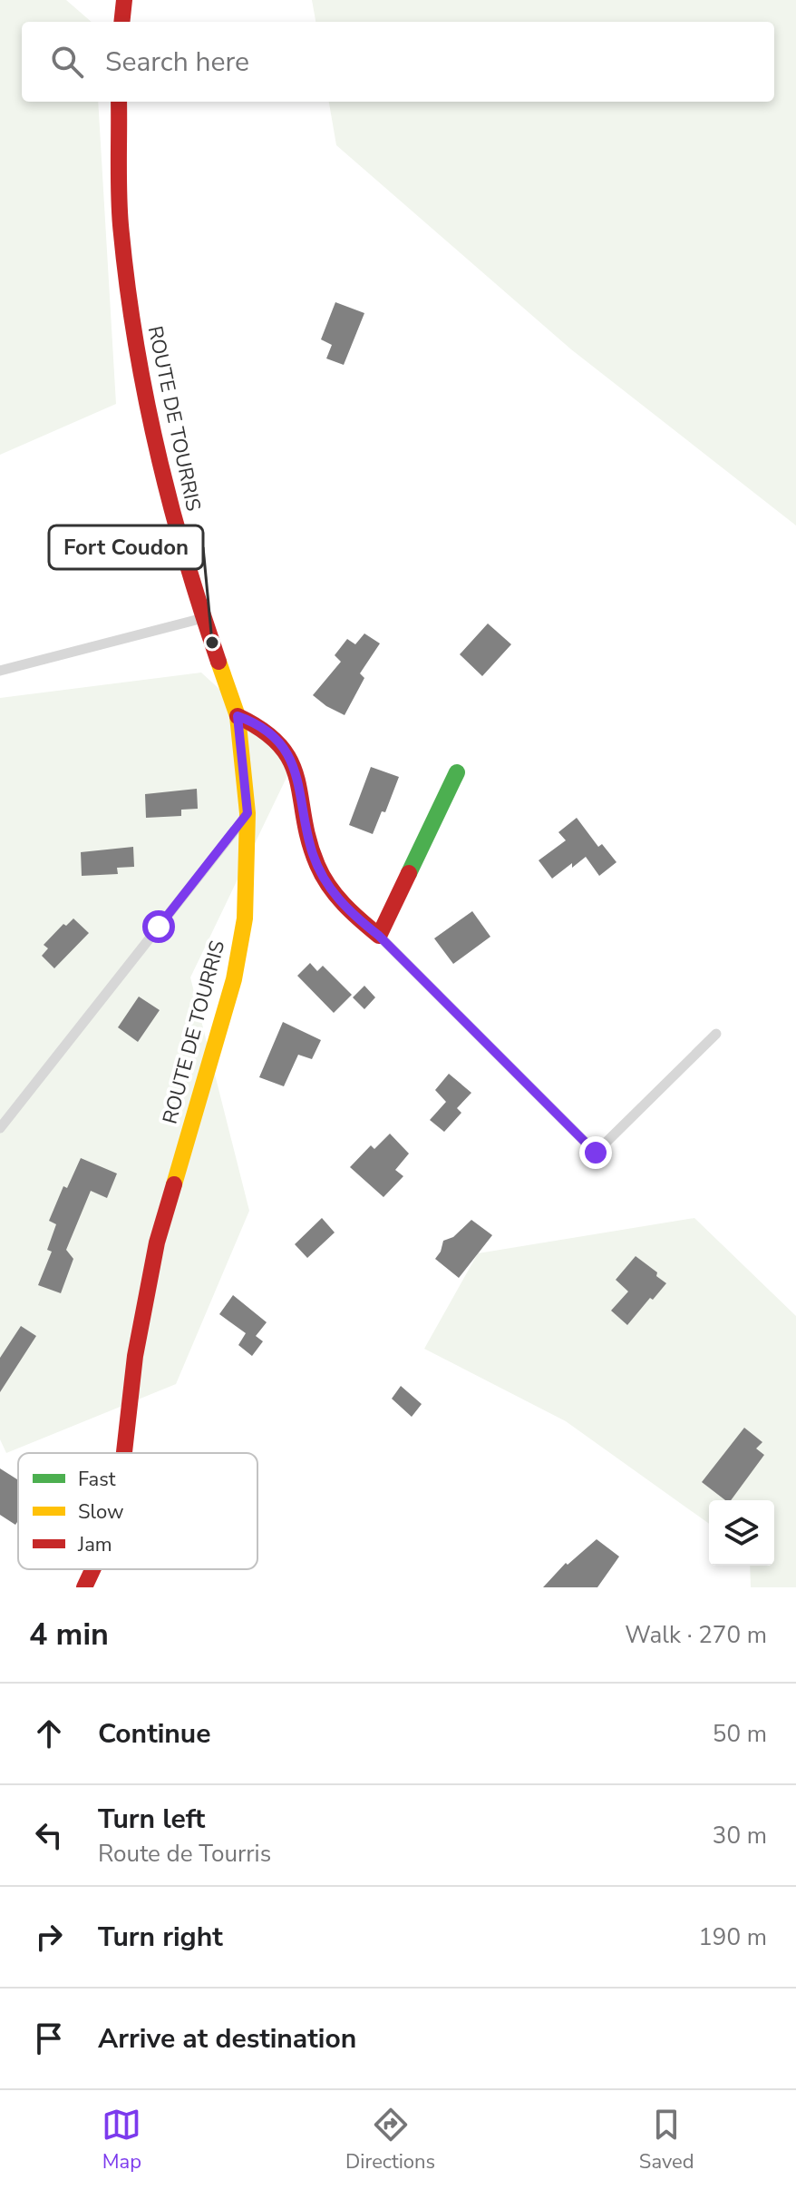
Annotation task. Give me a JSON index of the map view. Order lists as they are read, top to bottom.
{
  "streets": {
    "street": ["ROUTE DE TOURRIS"]
  },
  "places": ["Fort Coudon"],
  "legend": ["Fast", "Slow", "Jam"],
  "page": {
    "search": "Search here",
    "heading": ["4 min", "Walk · 270 m"],
    "list": [
      ["Continue", "50 m"],
      ["Turn left", "Route de Tourris", "30 m"],
      ["Turn right", "190 m"],
      "Arrive at destination"
    ],
    "nav": ["Map", "Directions", "Saved"]
  }
}
